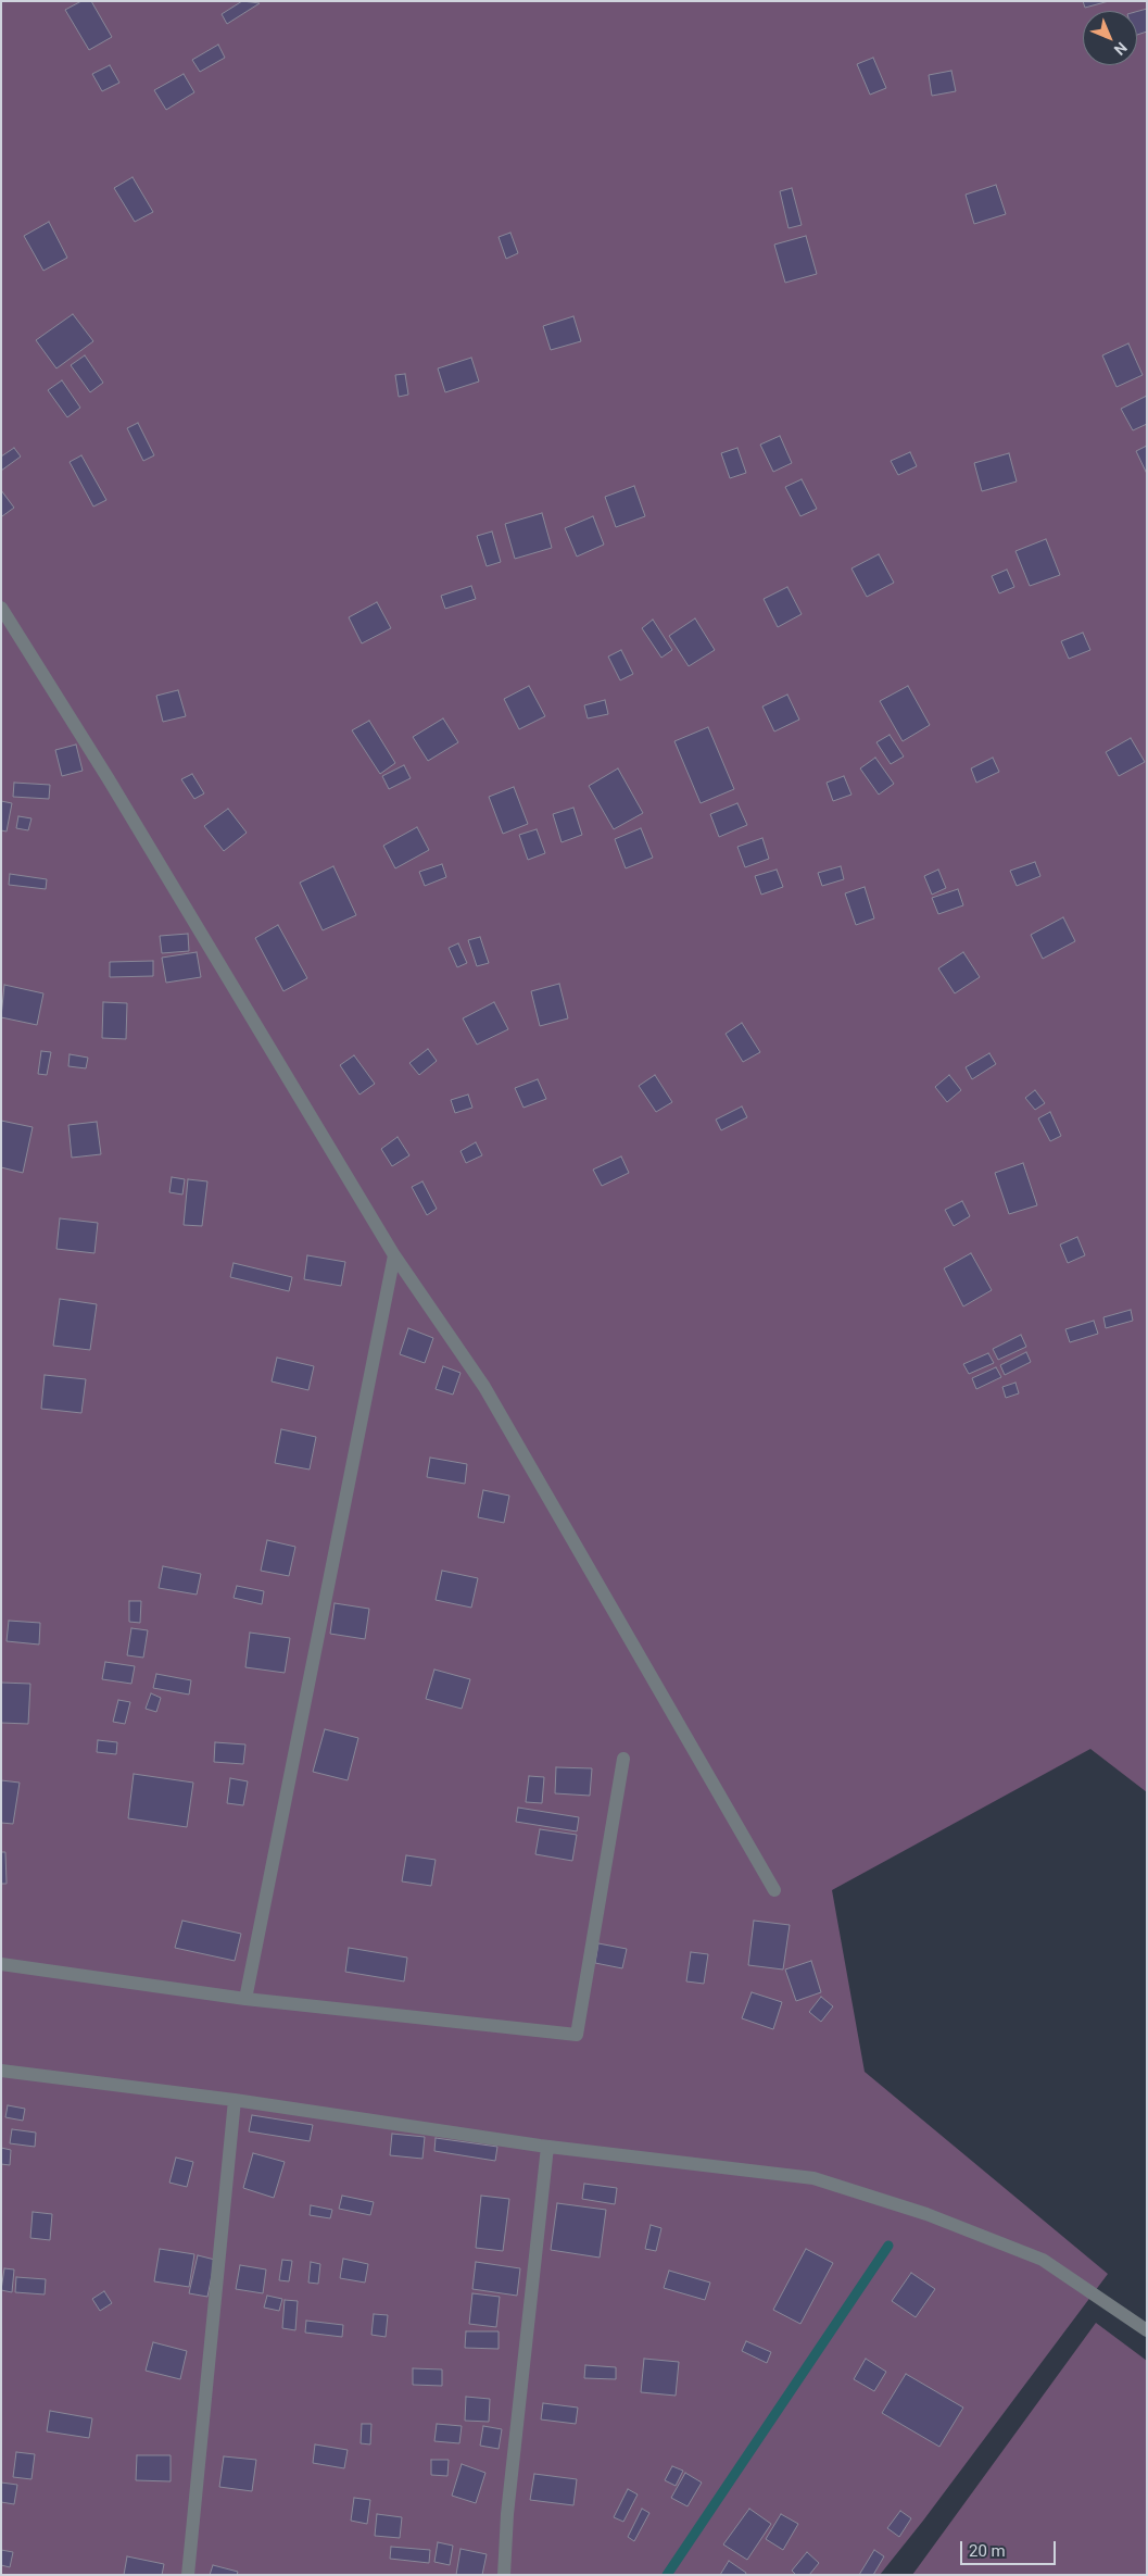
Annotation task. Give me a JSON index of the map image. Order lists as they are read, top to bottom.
{
  "scale_bar": "20 m",
  "north": "bottom right"
}
